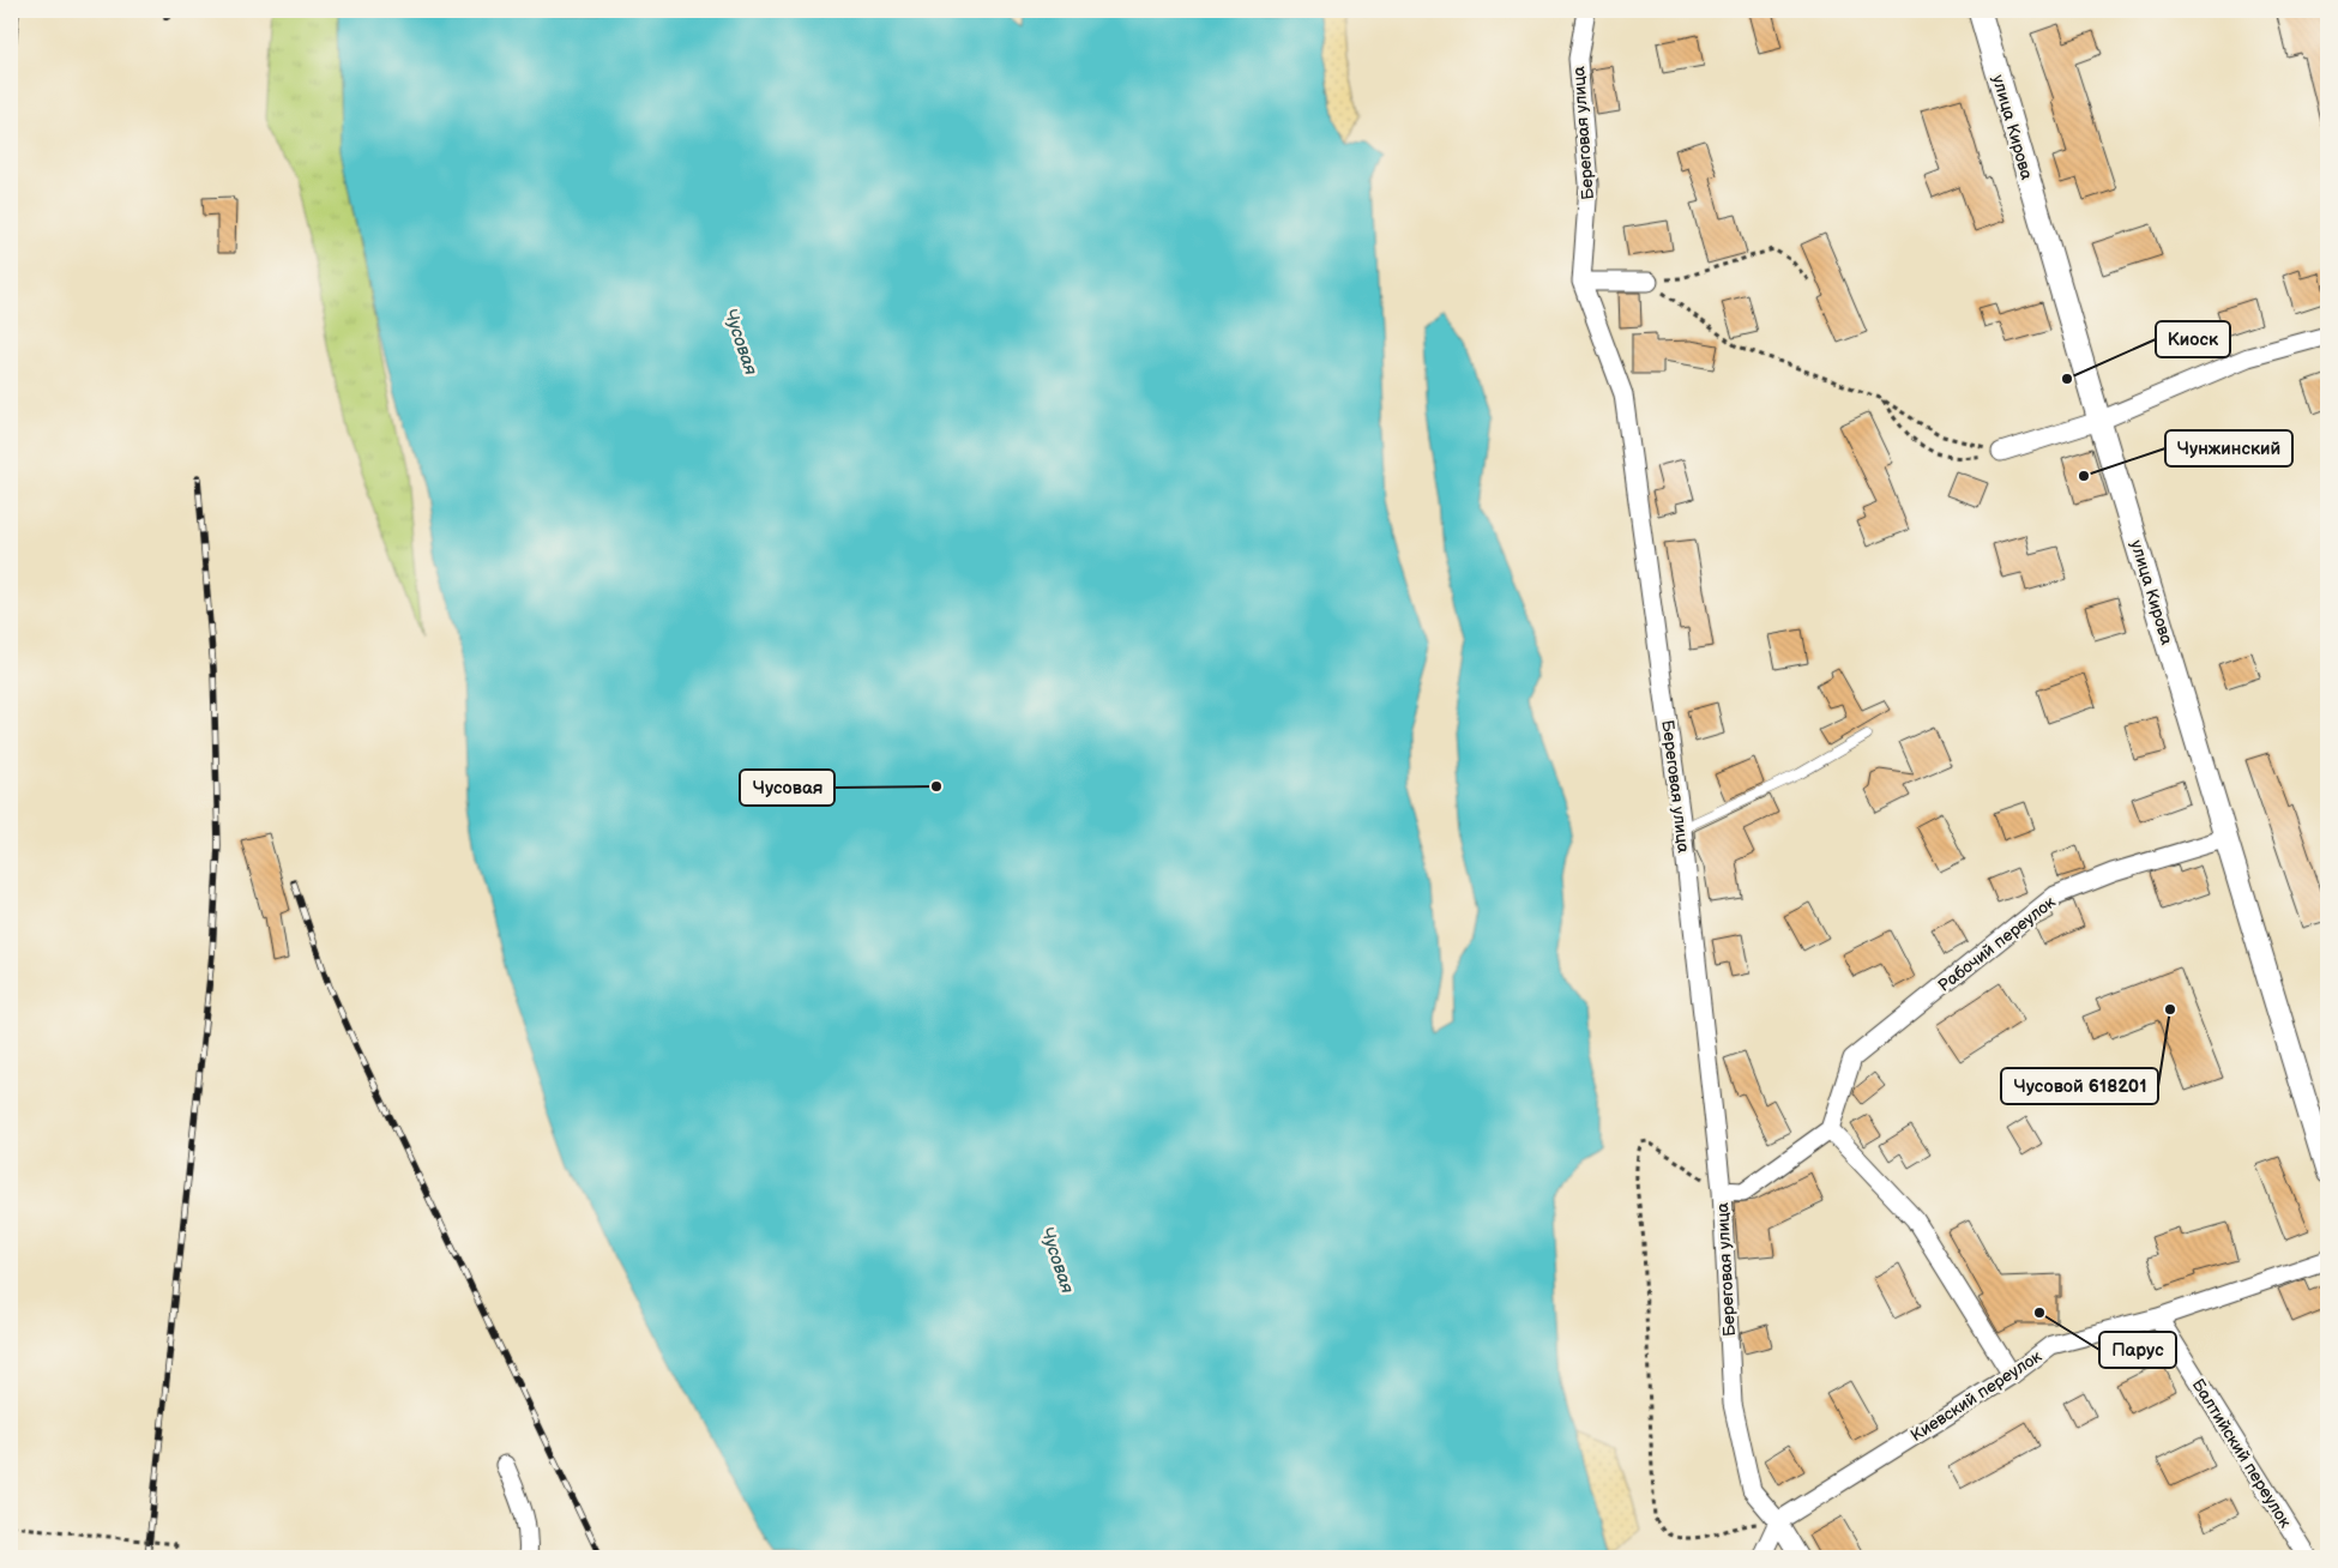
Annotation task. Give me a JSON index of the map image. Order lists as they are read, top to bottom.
{
  "streets": {
    "street": [
      "улица Кирова",
      "Береговая улица",
      "Рабочий переулок",
      "Киевский переулок",
      "Балтийский переулок"
    ]
  },
  "crossings": [
    ["улица Кирова", "Рабочий переулок"],
    ["Береговая улица", "Киевский переулок"],
    ["Киевский переулок", "Балтийский переулок"]
  ],
  "water": ["Чусовая"],
  "places": [
    "Киоск",
    "Чунжинский",
    "Чусовая",
    "Чусовой 618201",
    "Парус"
  ]
}
